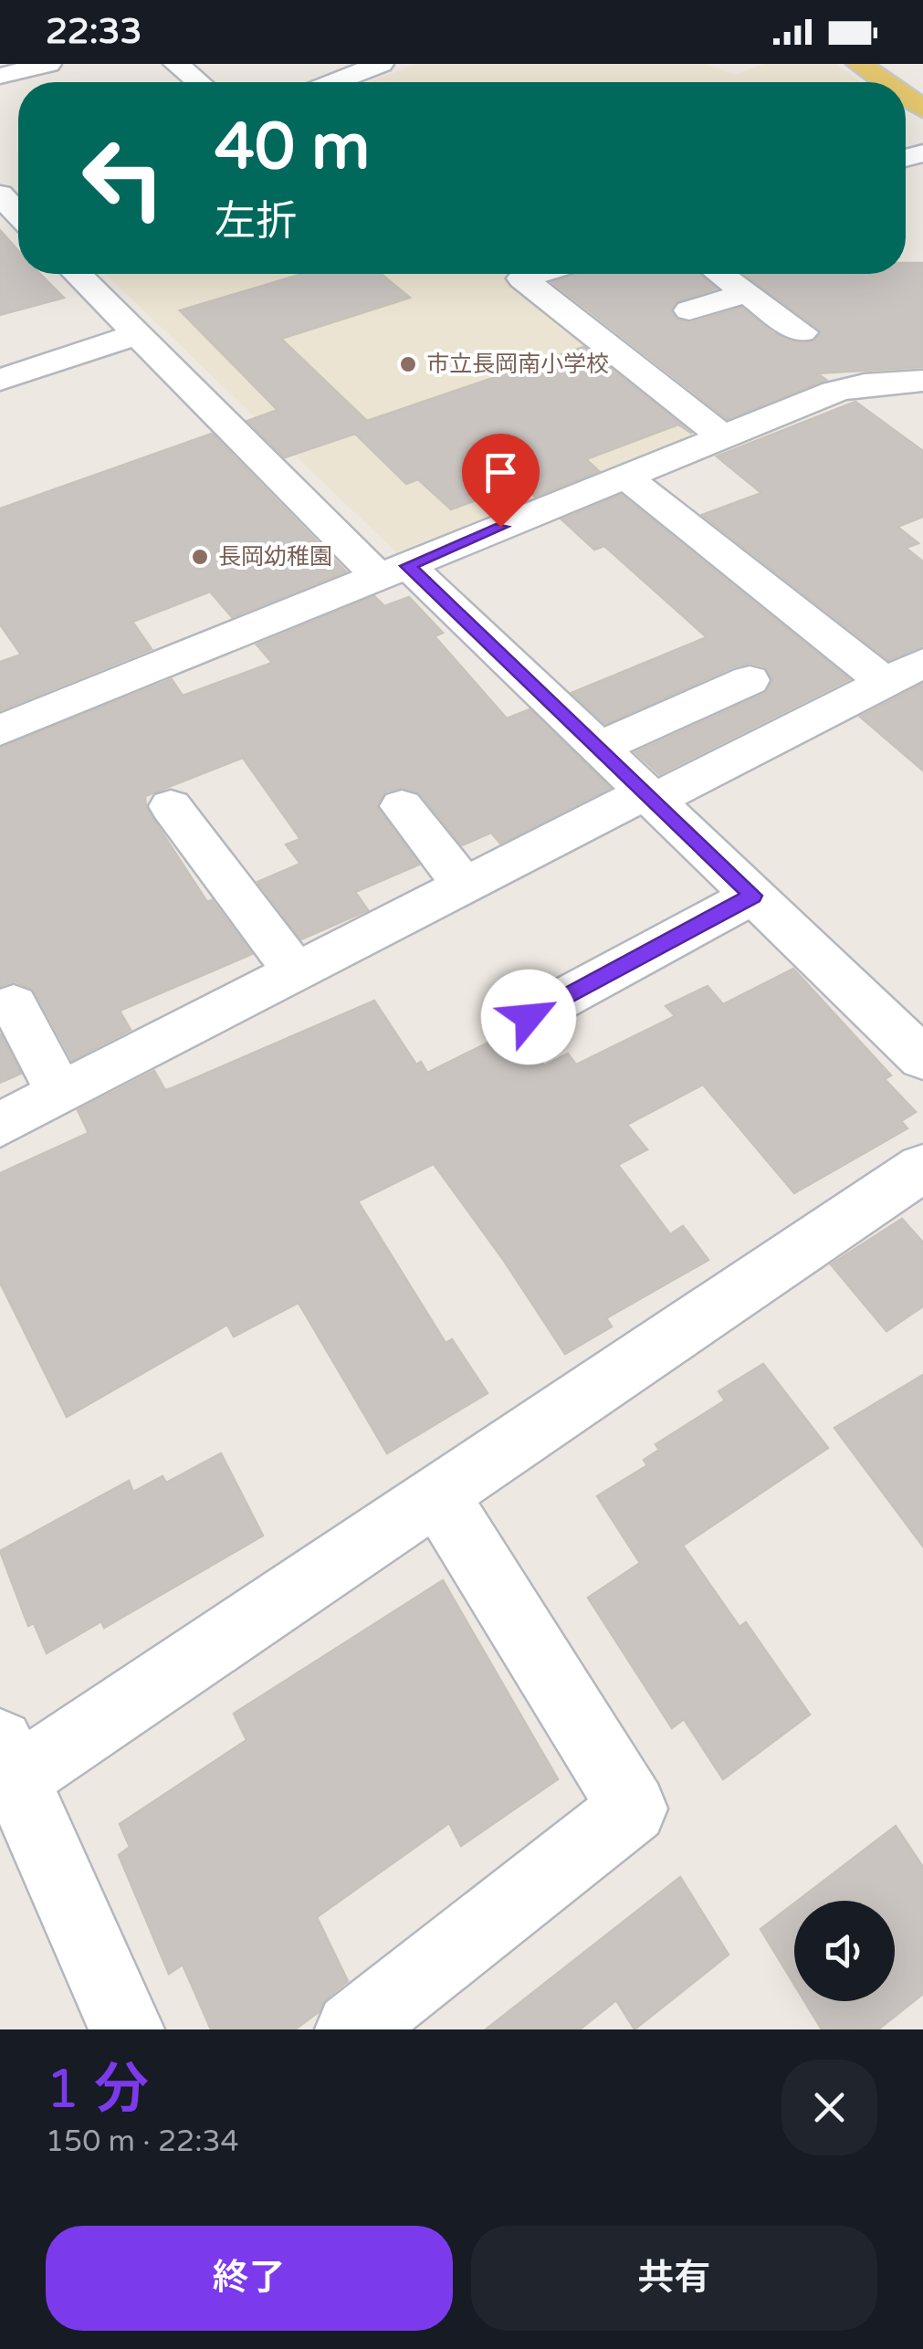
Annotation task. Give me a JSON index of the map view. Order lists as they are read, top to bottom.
{
  "places": ["市立長岡南小学校", "長岡幼稚園"],
  "page": {
    "status": "22:33",
    "turn": ["40 m", "左折"],
    "heading": ["1 分", "150 m · 22:34"],
    "buttons": ["終了", "共有"]
  }
}
